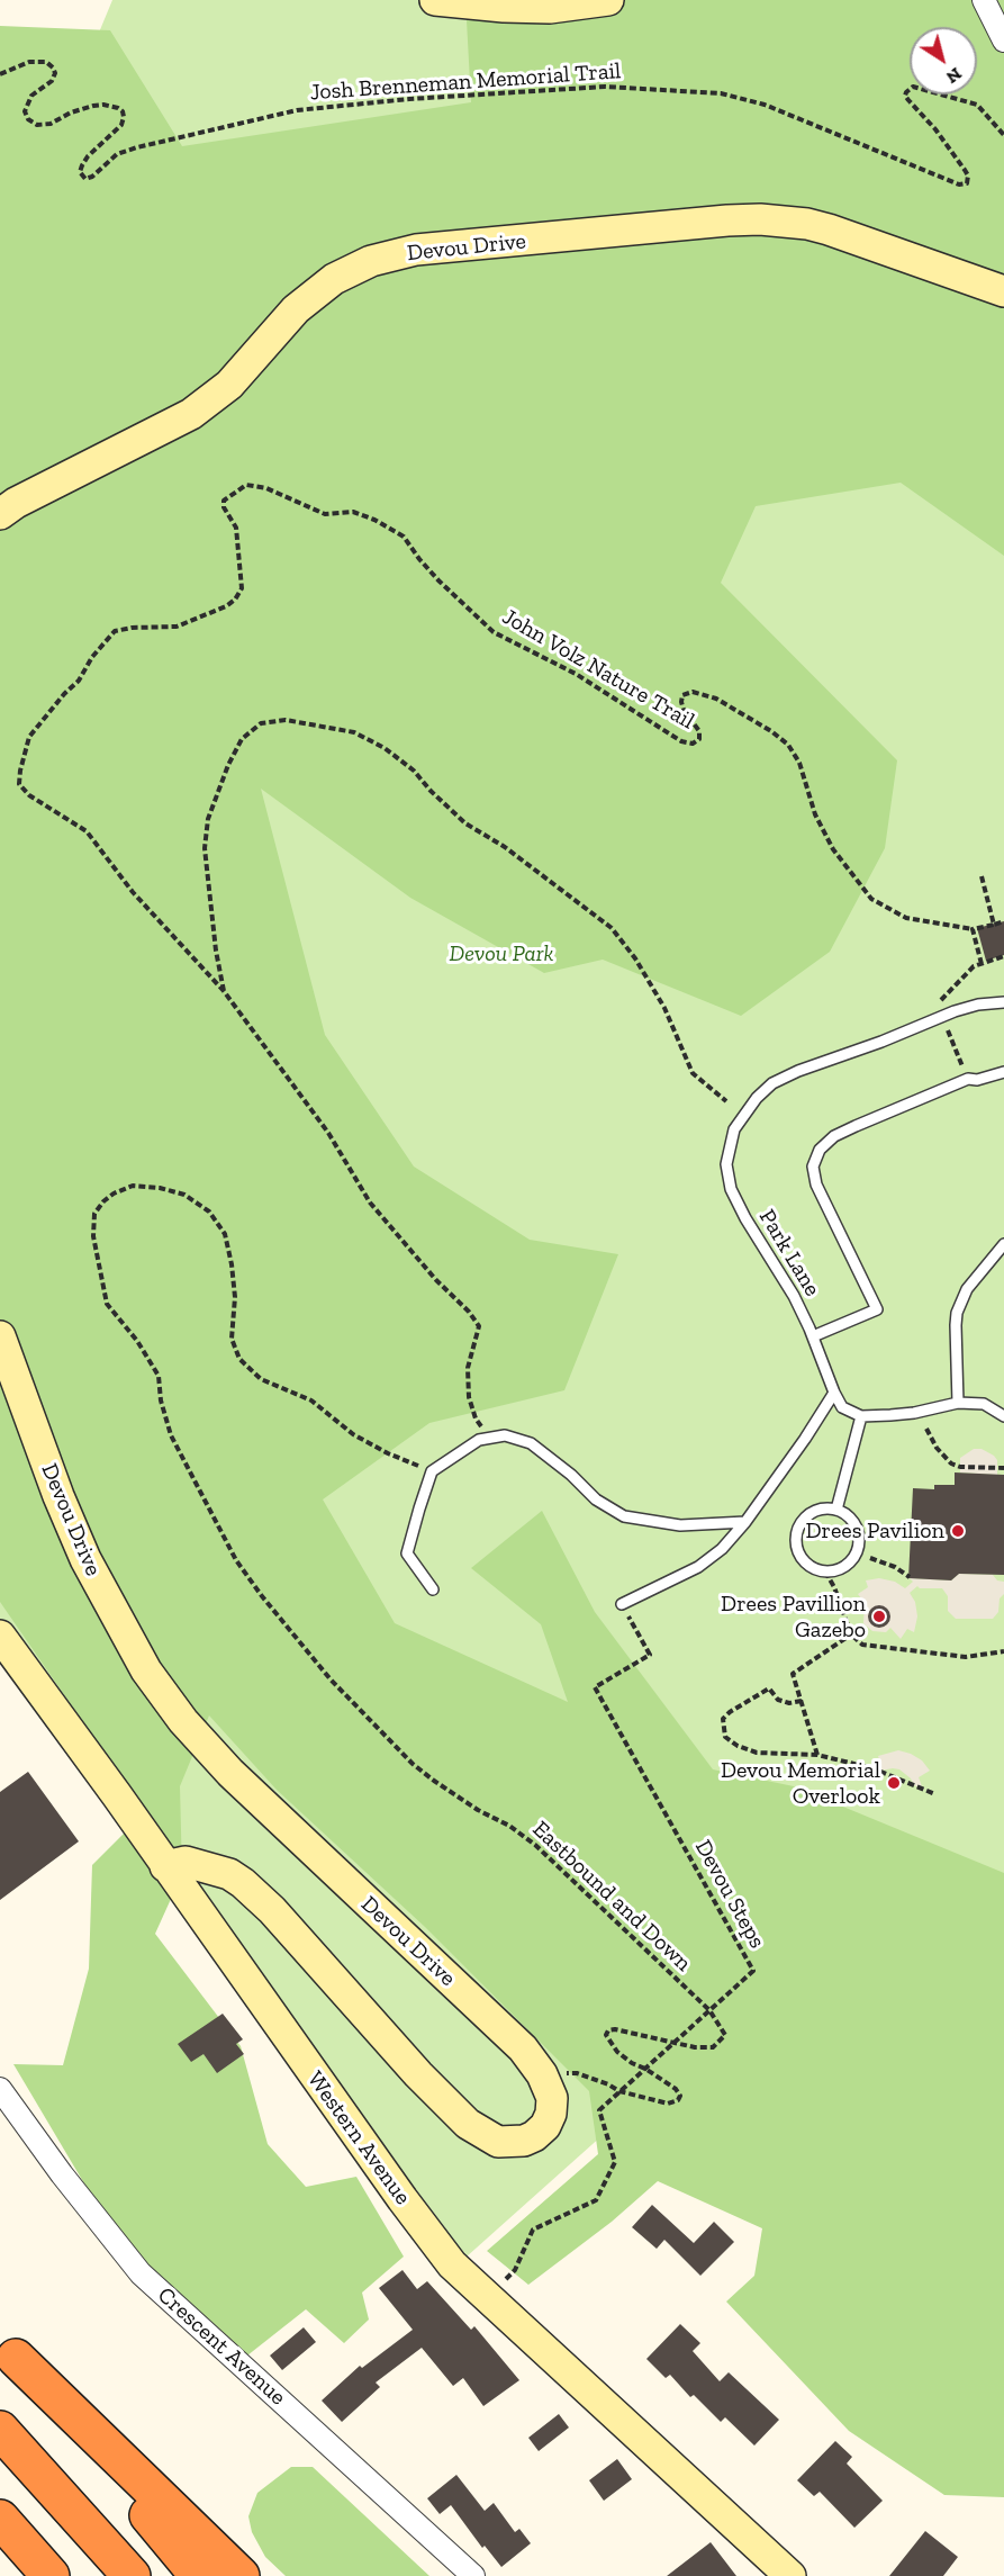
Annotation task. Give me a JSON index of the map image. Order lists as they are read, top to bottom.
{
  "streets": {
    "street": ["Devou Drive", "Western Avenue", "Crescent Avenue"],
    "lane": ["Park Lane"],
    "path": [
      "Josh Brenneman Memorial Trail",
      "John Volz Nature Trail",
      "Devou Steps",
      "Eastbound and Down"
    ]
  },
  "crossings": [
    ["Devou Drive", "Eastbound and Down"],
    ["Devou Drive", "Western Avenue"],
    ["Devou Steps", "Eastbound and Down"]
  ],
  "parks": ["Devou Park"],
  "places": ["Drees Pavilion", "Drees Pavillion Gazebo", "Devou Memorial Overlook"],
  "north": "bottom right"
}
